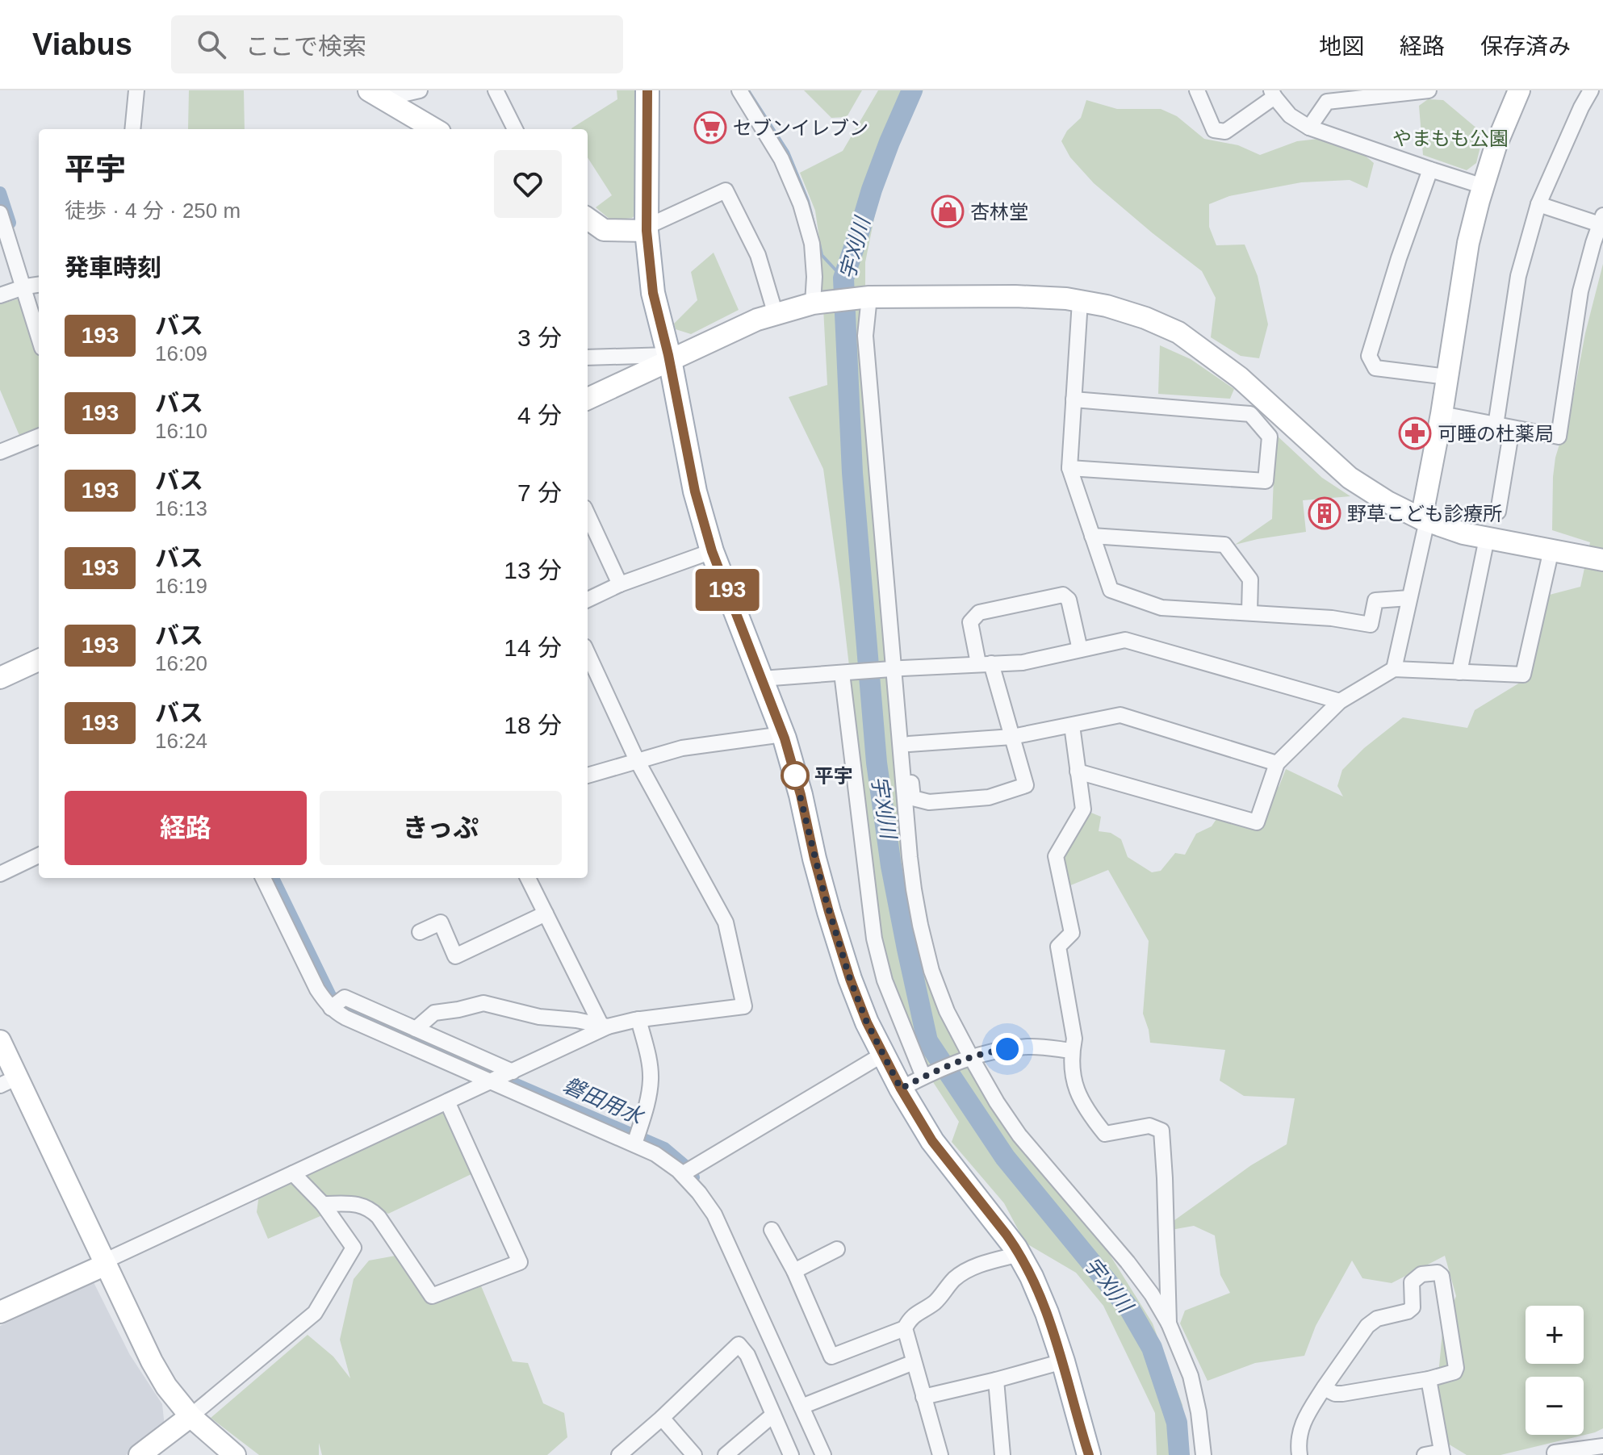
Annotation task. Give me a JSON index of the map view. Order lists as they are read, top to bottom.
{
  "water": ["宇刈川", "磐田用水"],
  "parks": ["やまもも公園"],
  "places": {
    "supermarket": ["セブンイレブン"],
    "shop": ["杏林堂"],
    "pharmacy": ["可睡の杜薬局"],
    "building": ["野草こども診療所"],
    "other": ["平宇"]
  },
  "lines": ["bus line 193"],
  "page": {
    "header": "Viabus",
    "search": "ここで検索",
    "nav": ["地図", "経路", "保存済み"],
    "on_map": "193",
    "heading": [
      ["平宇", "徒歩 · 4 分 · 250 m"],
      "発車時刻"
    ],
    "list": [
      {
        "mark": "193",
        "name": "バス",
        "note": "16:09",
        "value": "3 分"
      },
      {
        "mark": "193",
        "name": "バス",
        "note": "16:10",
        "value": "4 分"
      },
      {
        "mark": "193",
        "name": "バス",
        "note": "16:13",
        "value": "7 分"
      },
      {
        "mark": "193",
        "name": "バス",
        "note": "16:19",
        "value": "13 分"
      },
      {
        "mark": "193",
        "name": "バス",
        "note": "16:20",
        "value": "14 分"
      },
      {
        "mark": "193",
        "name": "バス",
        "note": "16:24",
        "value": "18 分"
      }
    ],
    "buttons": ["経路", "きっぷ"],
    "map_buttons": ["+", "−"]
  }
}
